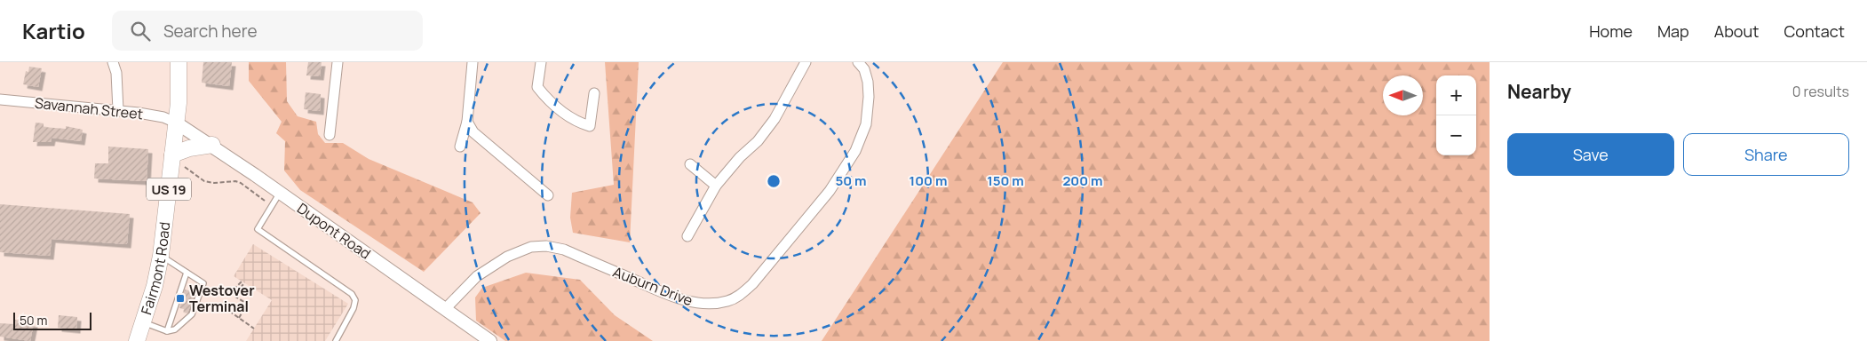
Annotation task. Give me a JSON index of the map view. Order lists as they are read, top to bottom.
{
  "streets": {
    "main road": ["US 19", "Fairmont Road"],
    "street": ["Savannah Street", "Dupont Road", "Auburn Drive"]
  },
  "crossings": [
    ["Savannah Street", "Dupont Road"],
    ["Savannah Street", "Fairmont Road"],
    ["Dupont Road", "Fairmont Road"],
    ["Dupont Road", "Auburn Drive"]
  ],
  "places": {
    "transit": ["Westover Terminal"]
  },
  "scale_bar": "50 m",
  "north": "left",
  "page": {
    "header": "Kartio",
    "search": "Search here",
    "nav": [
      "Home",
      "Map",
      "About",
      "Contact"
    ],
    "heading": ["Nearby", "0 results"],
    "map_buttons": ["+", "−"],
    "buttons": ["Save", "Share"],
    "scale": "50 m"
  },
  "rings": [
    "50 m",
    "100 m",
    "150 m",
    "200 m"
  ]
}
